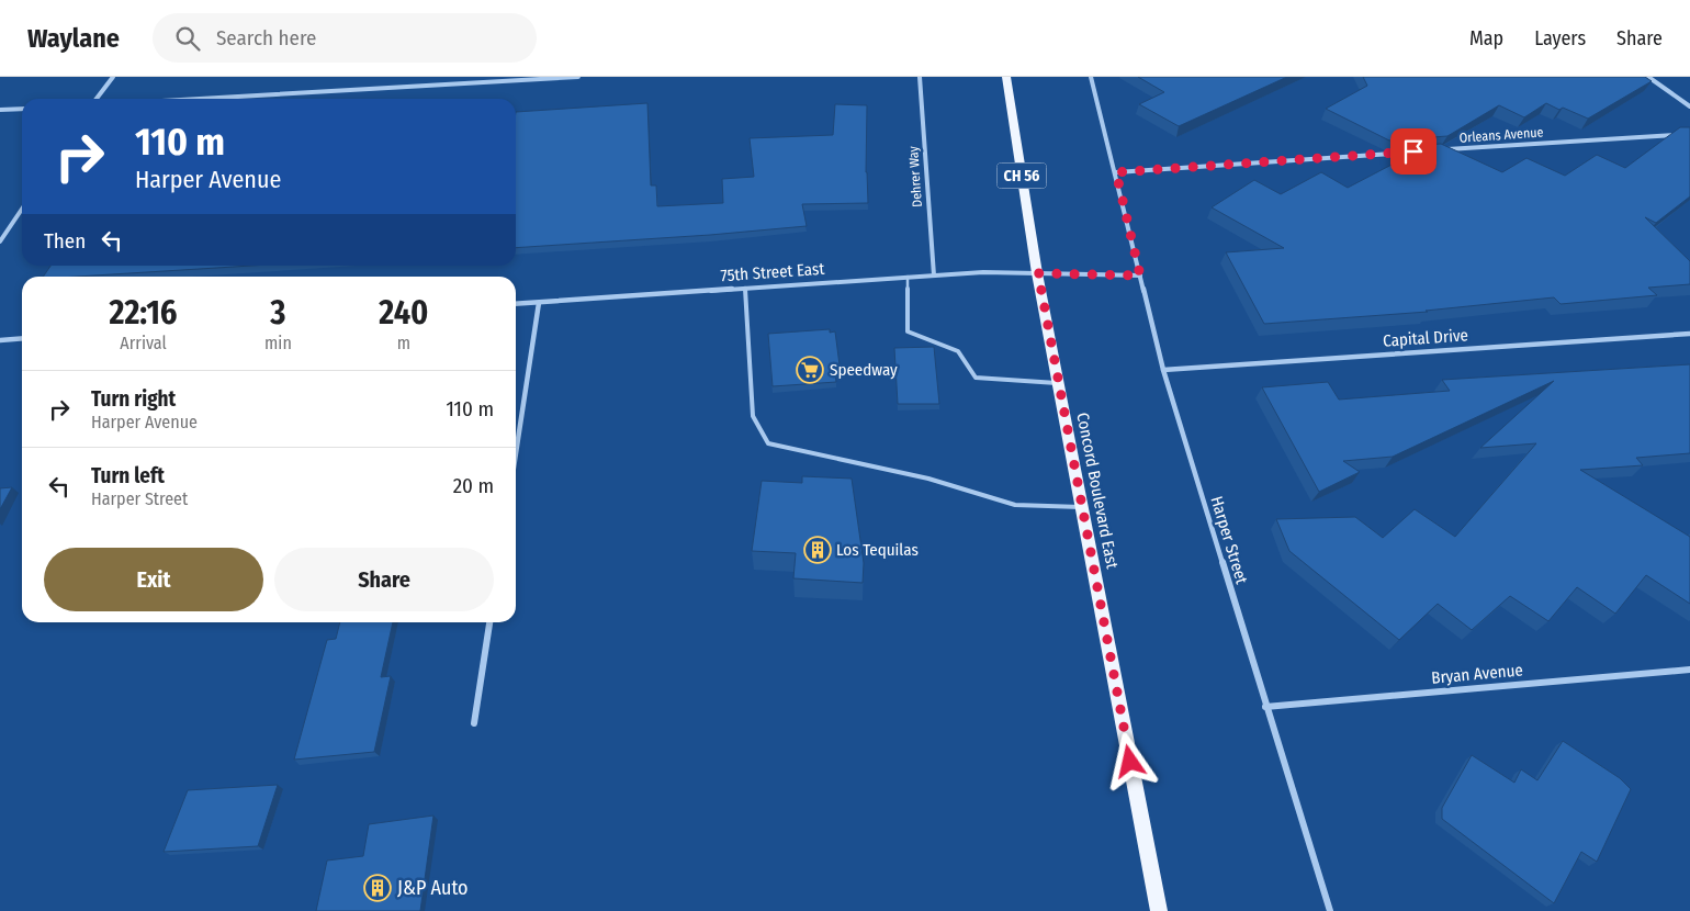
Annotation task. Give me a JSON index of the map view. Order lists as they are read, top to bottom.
{
  "streets": {
    "main road": ["CH 56", "Concord Boulevard East"],
    "street": [
      "Orleans Avenue",
      "Dehrer Way",
      "75th Street East",
      "Capital Drive",
      "Harper Street",
      "Bryan Avenue"
    ]
  },
  "crossings": [
    ["Dehrer Way", "75th Street East"],
    ["75th Street East", "Concord Boulevard East"],
    ["75th Street East", "Harper Street"],
    ["Capital Drive", "Harper Street"],
    ["Harper Street", "Bryan Avenue"]
  ],
  "places": {
    "supermarket": ["Speedway"],
    "building": ["Los Tequilas", "J&P Auto"]
  },
  "page": {
    "header": "Waylane",
    "search": "Search here",
    "nav": ["Map", "Layers", "Share"],
    "turn": ["110 m", "Harper Avenue"],
    "then": "Then",
    "eta": [
      "22:16",
      "Arrival",
      "3",
      "min",
      "240",
      "m"
    ],
    "list": [
      {
        "name": "Turn right",
        "note": "Harper Avenue",
        "value": "110 m"
      },
      {
        "name": "Turn left",
        "note": "Harper Street",
        "value": "20 m"
      }
    ],
    "buttons": ["Exit", "Share"]
  }
}
